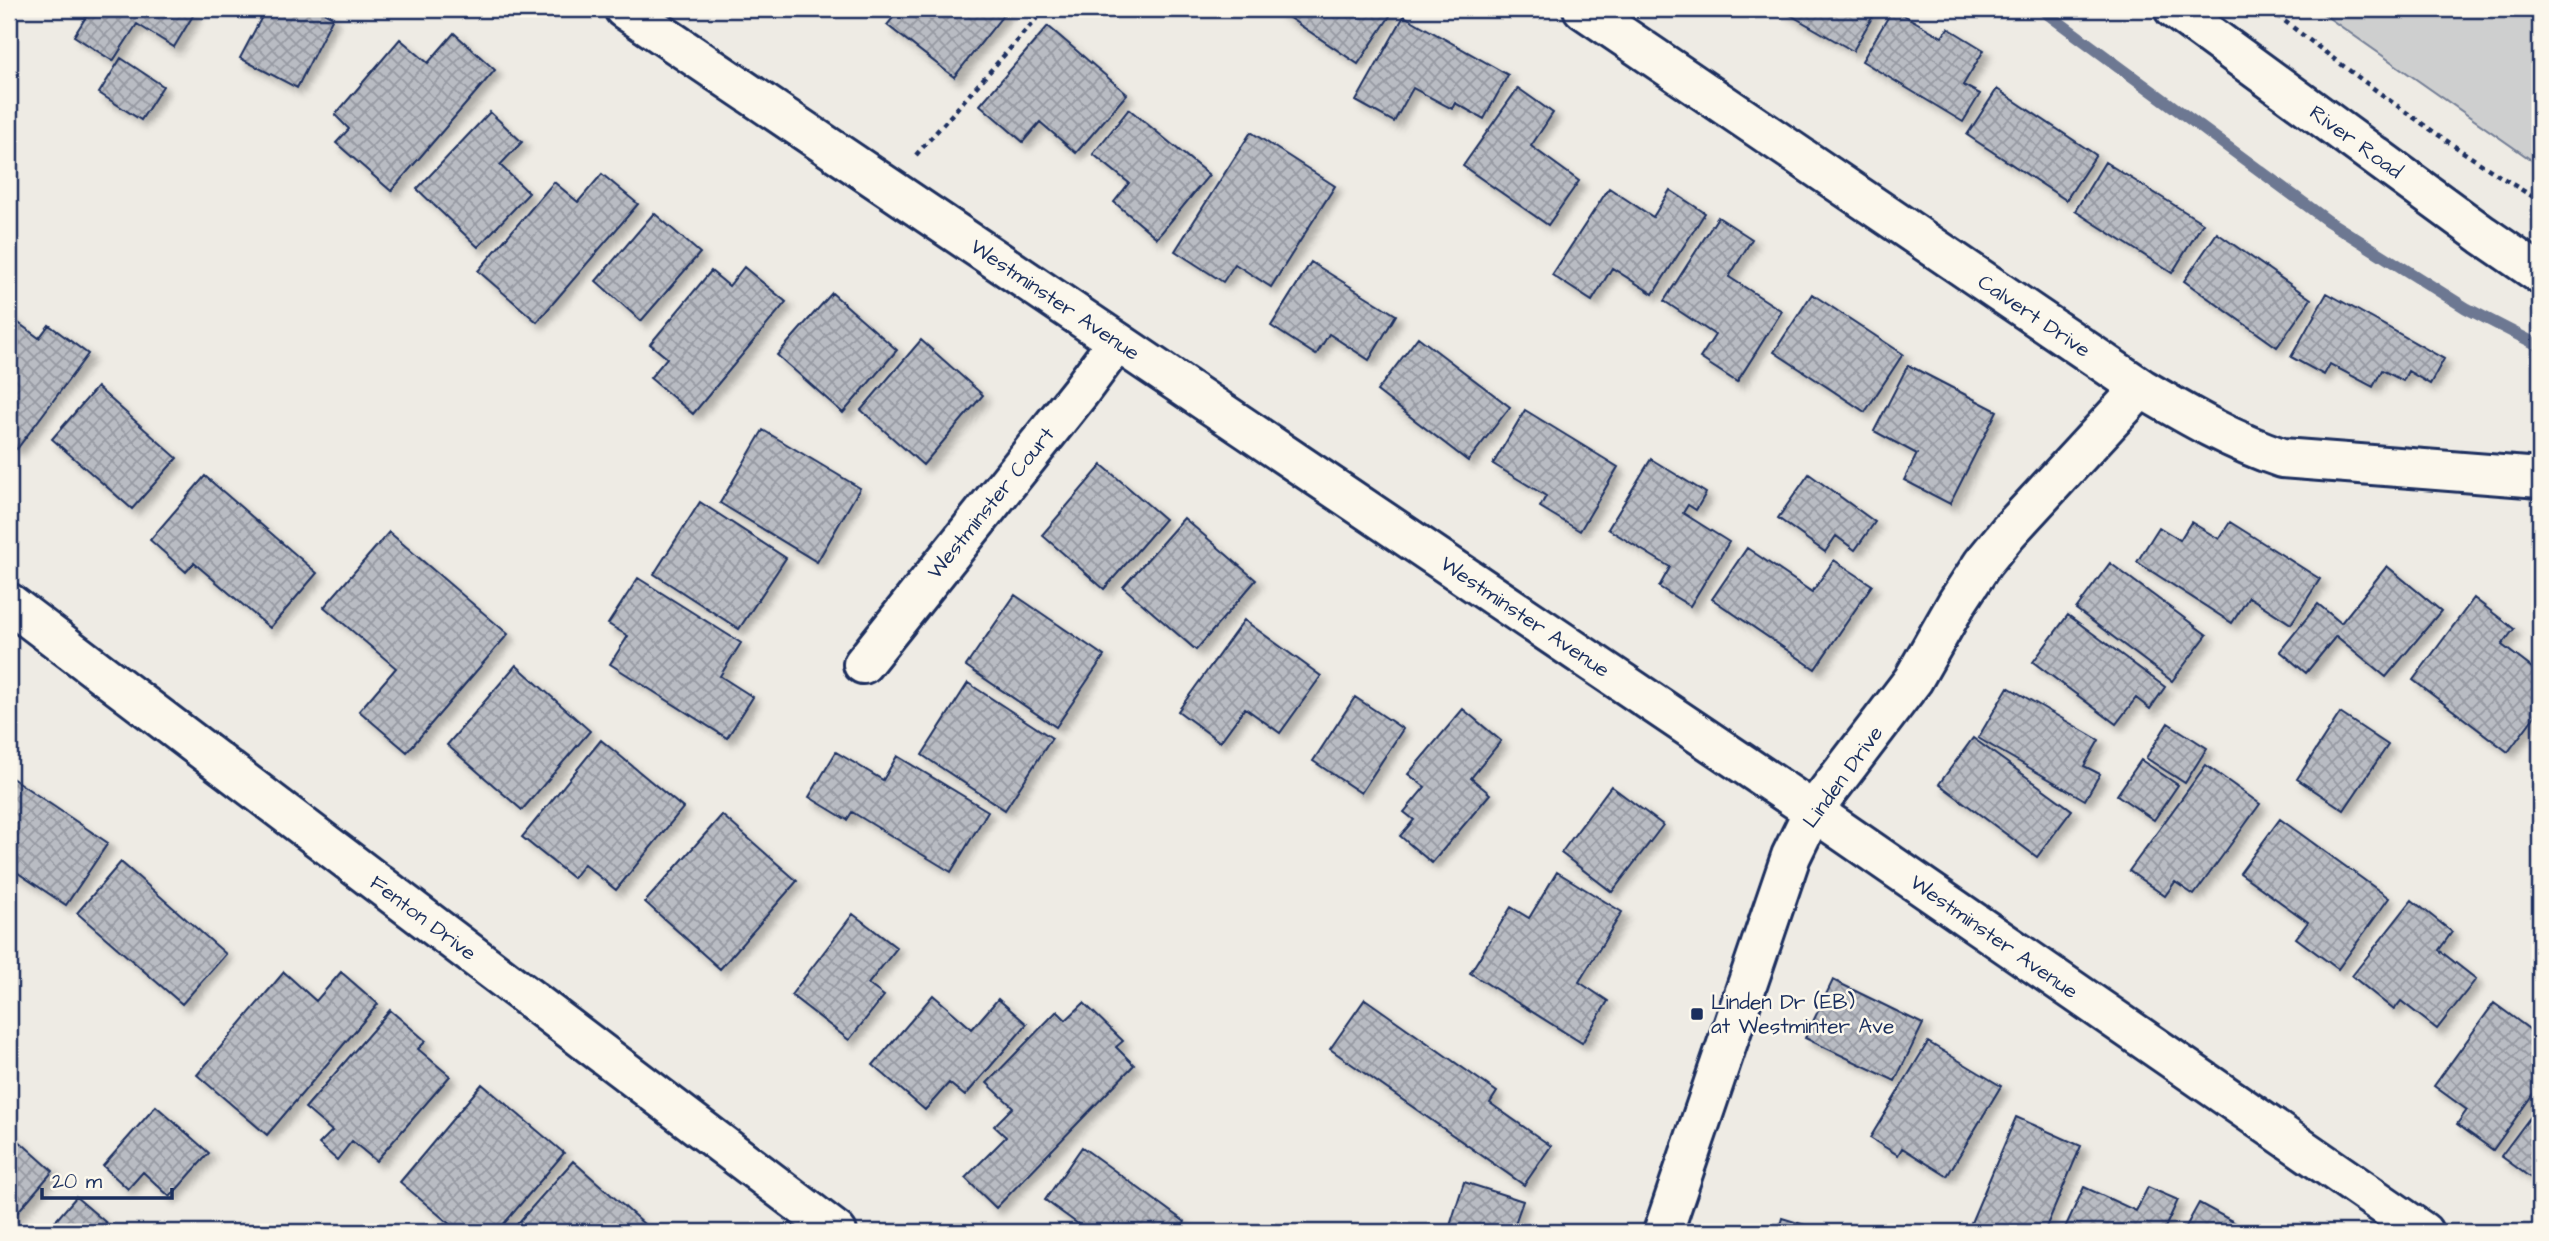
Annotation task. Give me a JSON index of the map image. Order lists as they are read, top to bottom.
{
  "streets": {
    "street": [
      "River Road",
      "Westminster Avenue",
      "Calvert Drive",
      "Westminster Court",
      "Linden Drive",
      "Fenton Drive"
    ]
  },
  "crossings": [
    ["Westminster Avenue", "Westminster Court"],
    ["Westminster Avenue", "Linden Drive"],
    ["Calvert Drive", "Linden Drive"]
  ],
  "places": {
    "transit": ["Linden Dr (EB) at Westminter Ave"]
  },
  "scale_bar": "20 m"
}
